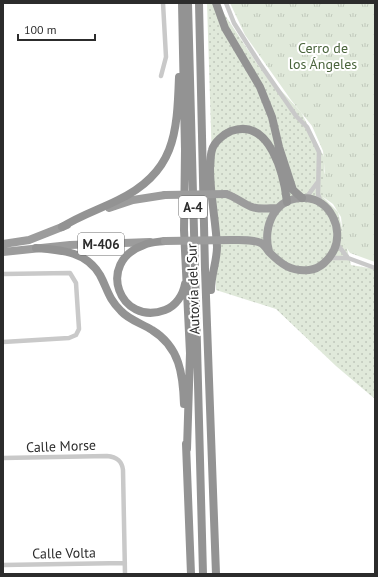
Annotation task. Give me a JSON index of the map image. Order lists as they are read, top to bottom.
{
  "streets": {
    "highway": ["A-4", "M-406", "Autovía del Sur"],
    "street": ["Calle Morse", "Calle Volta"]
  },
  "crossings": [
    ["Calle Morse", "Calle Volta"]
  ],
  "parks": ["Cerro de los Ángeles"],
  "scale_bar": "100 m"
}
